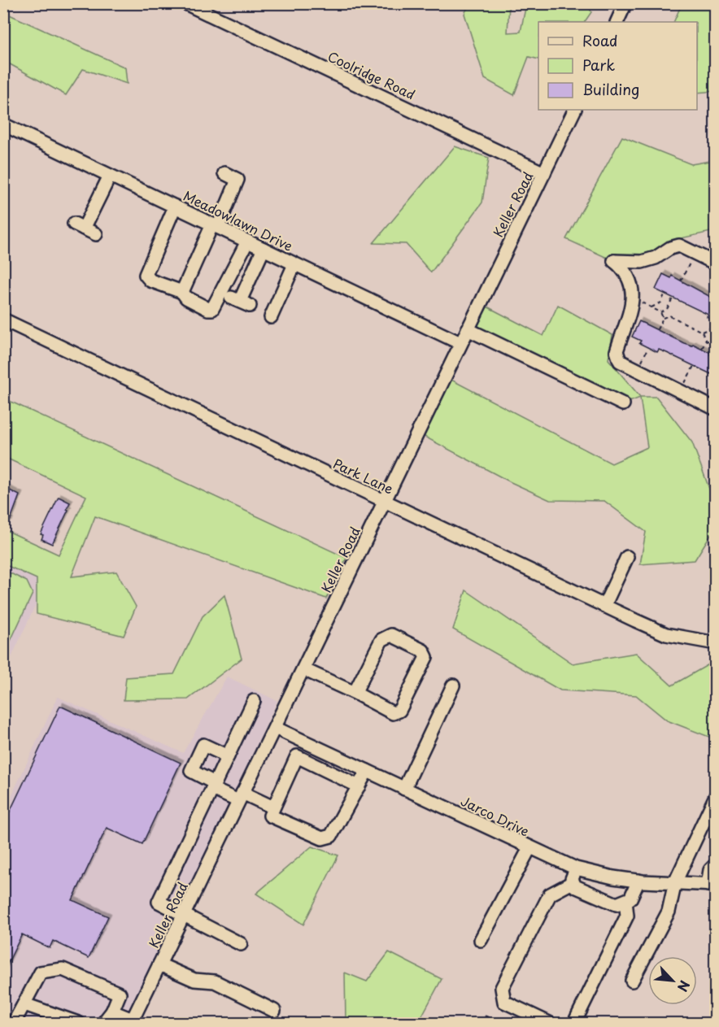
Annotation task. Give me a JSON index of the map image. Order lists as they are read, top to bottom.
{
  "streets": {
    "street": [
      "Coolridge Road",
      "Keller Road",
      "Meadowlawn Drive",
      "Park Lane",
      "Jarco Drive"
    ]
  },
  "crossings": [
    ["Coolridge Road", "Keller Road"],
    ["Keller Road", "Meadowlawn Drive"],
    ["Keller Road", "Park Lane"],
    ["Keller Road", "Jarco Drive"]
  ],
  "legend": ["Road", "Park", "Building"],
  "north": "bottom right"
}
